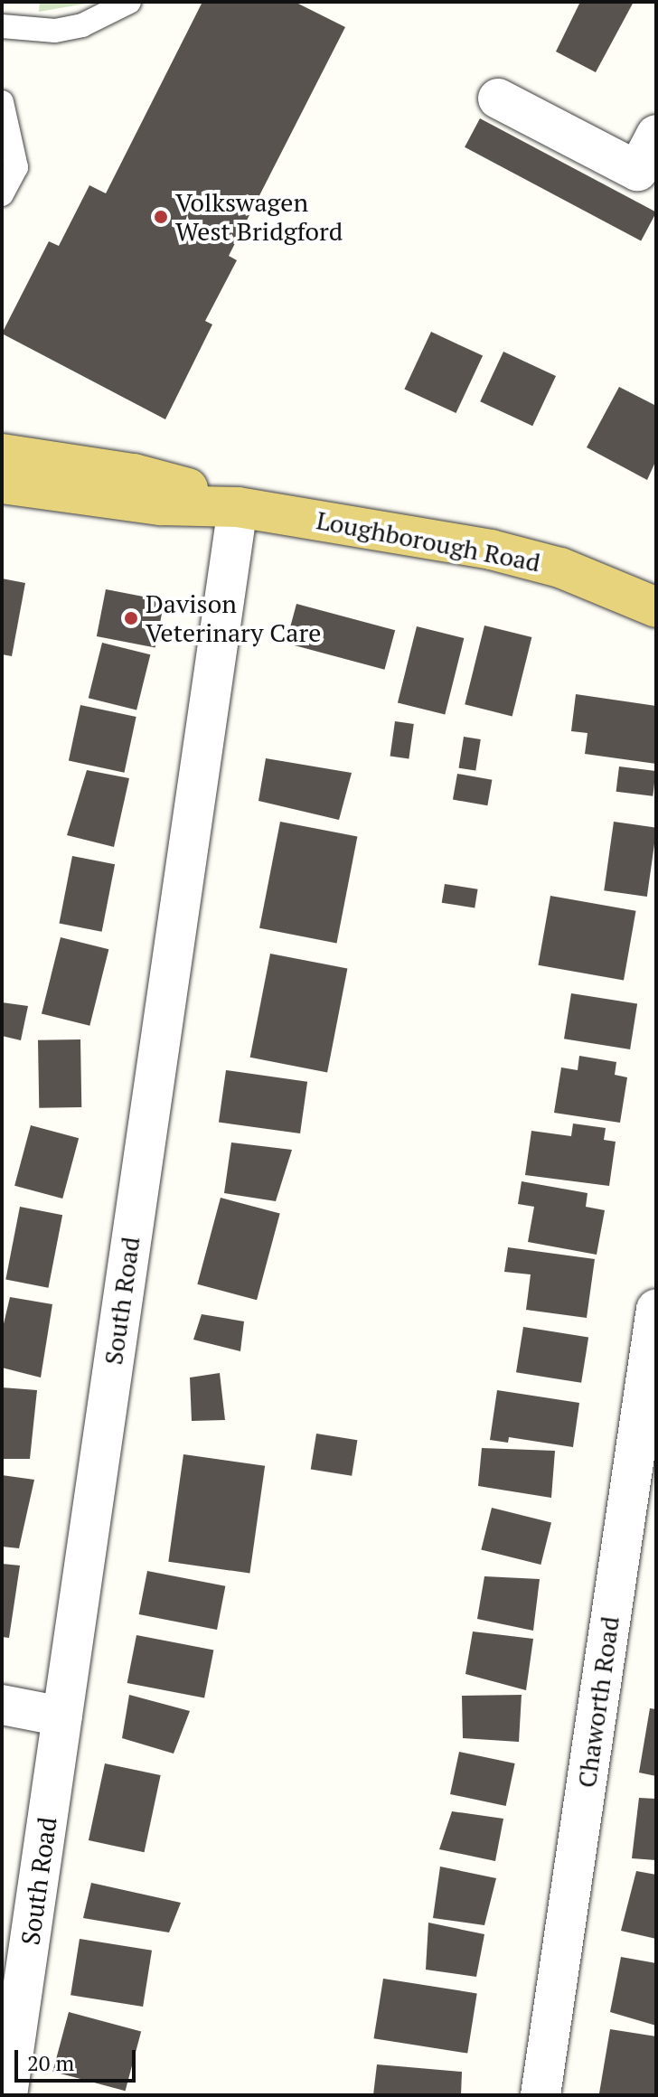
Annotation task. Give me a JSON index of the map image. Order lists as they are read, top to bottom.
{
  "streets": {
    "main road": ["Loughborough Road"],
    "street": ["South Road", "Chaworth Road"]
  },
  "crossings": [
    ["Loughborough Road", "South Road"]
  ],
  "places": ["Volkswagen West Bridgford", "Davison Veterinary Care"],
  "scale_bar": "20 m"
}
